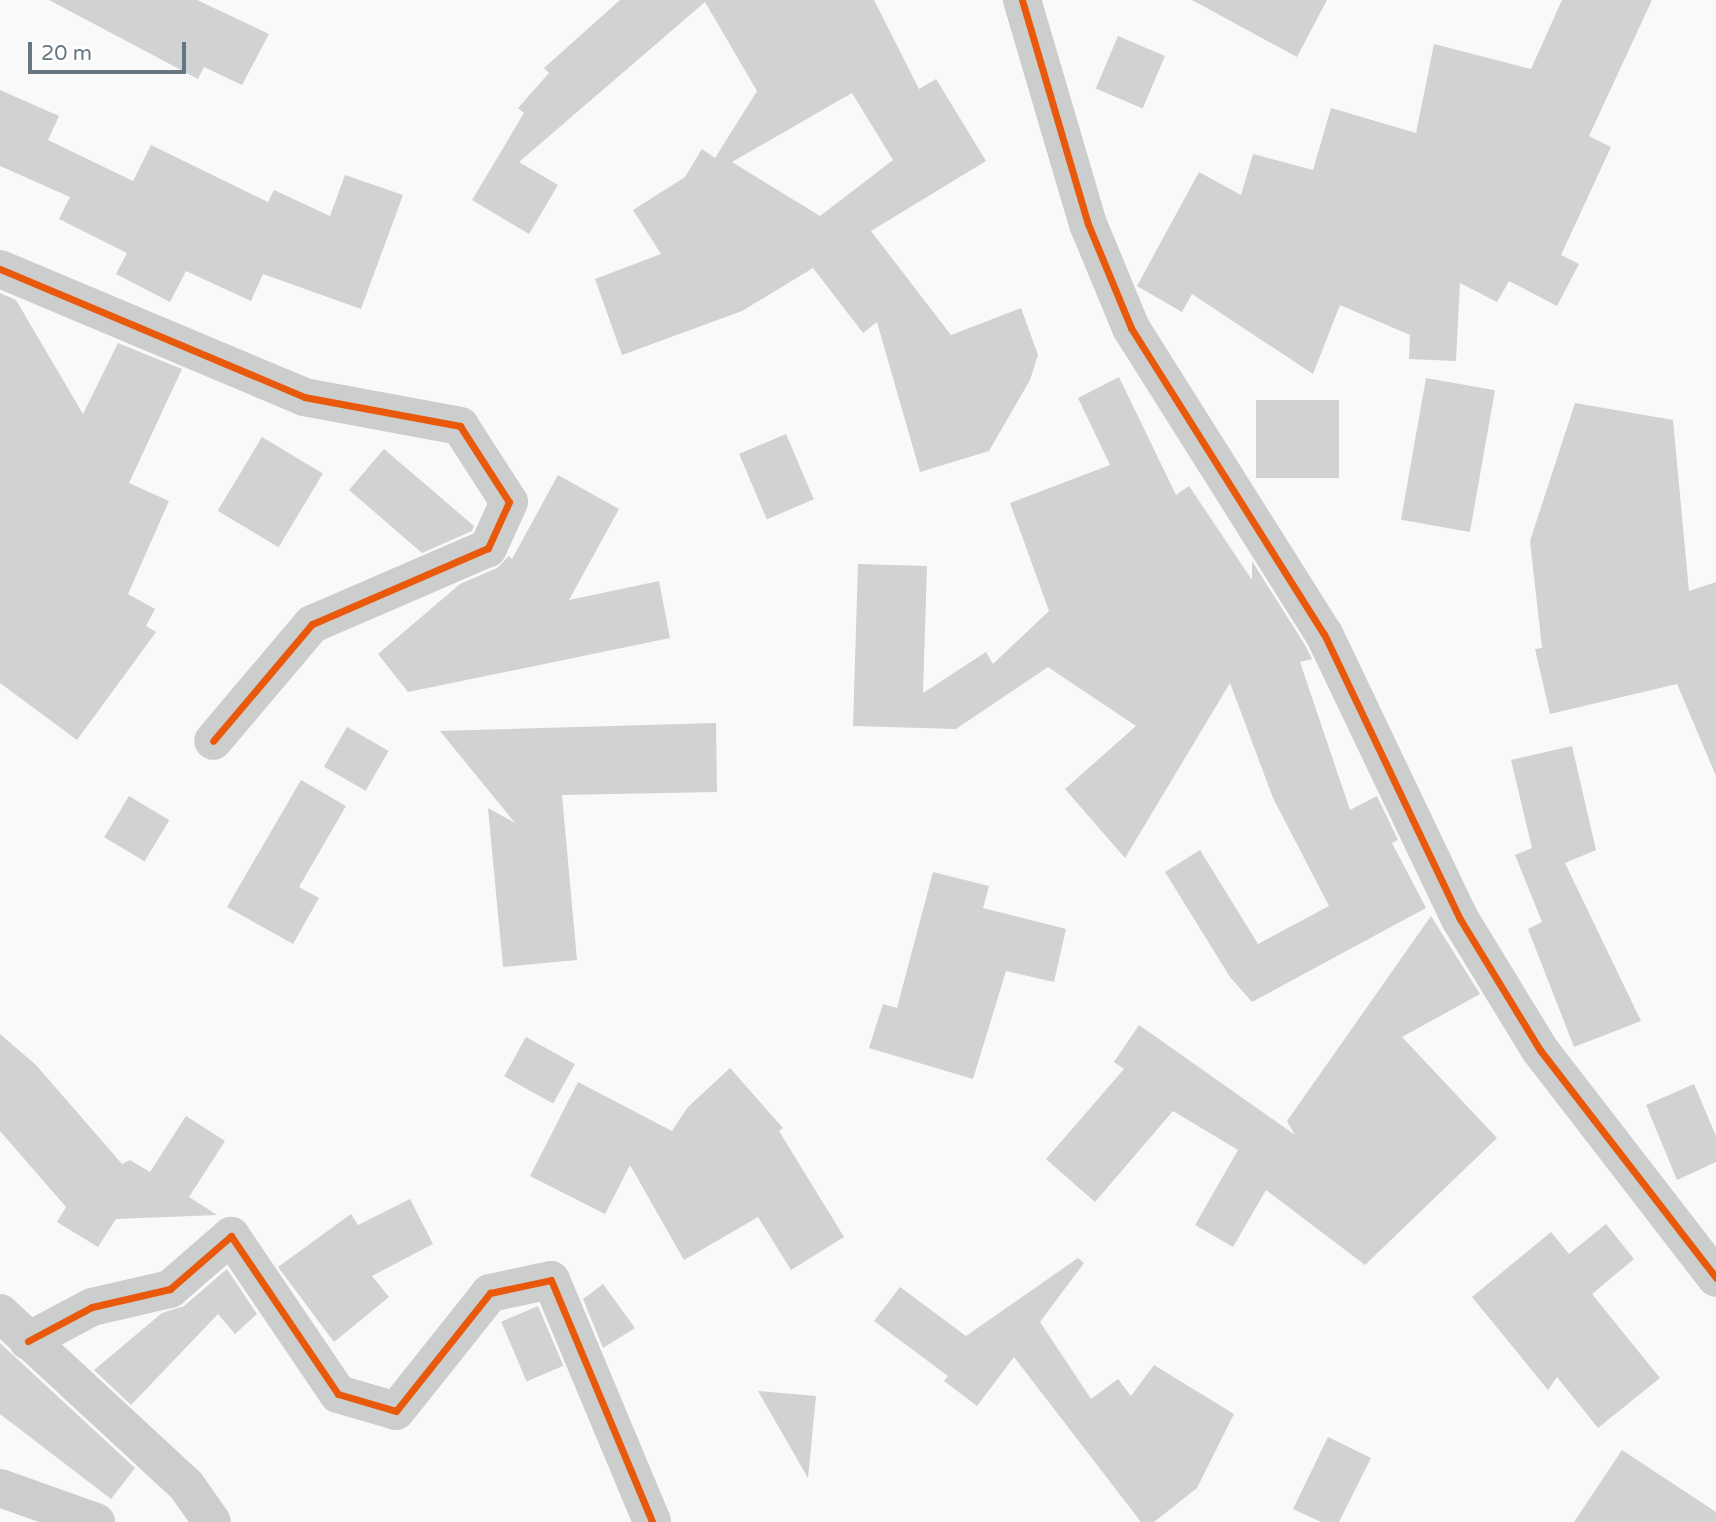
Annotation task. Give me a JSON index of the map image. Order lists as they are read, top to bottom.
{
  "scale_bar": "20 m"
}
